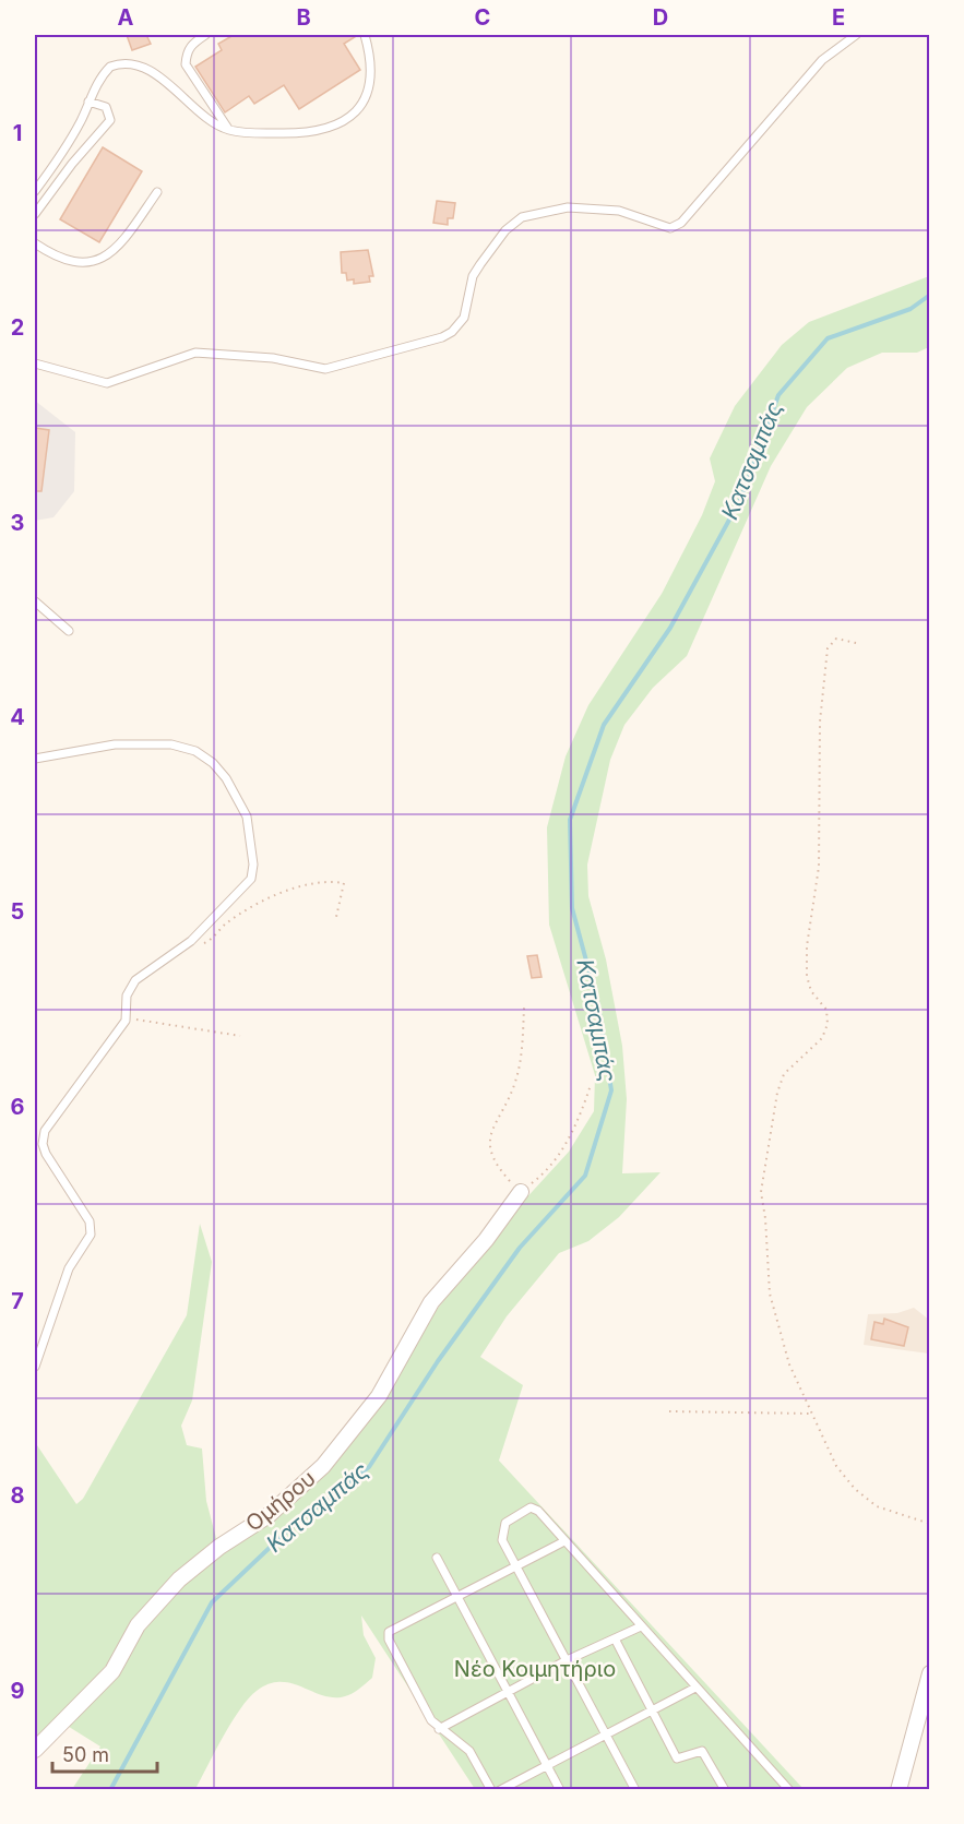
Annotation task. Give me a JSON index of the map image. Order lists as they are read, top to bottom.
{
  "streets": {
    "street": ["Ομήρου"]
  },
  "water": ["Κατσαμπάς"],
  "parks": ["Νέο Κοιμητήριο"],
  "scale_bar": "50 m",
  "grid": {
    "columns": [
      "A",
      "B",
      "C",
      "D",
      "E"
    ],
    "rows": [
      "1",
      "2",
      "3",
      "4",
      "5",
      "6",
      "7",
      "8",
      "9"
    ]
  }
}
